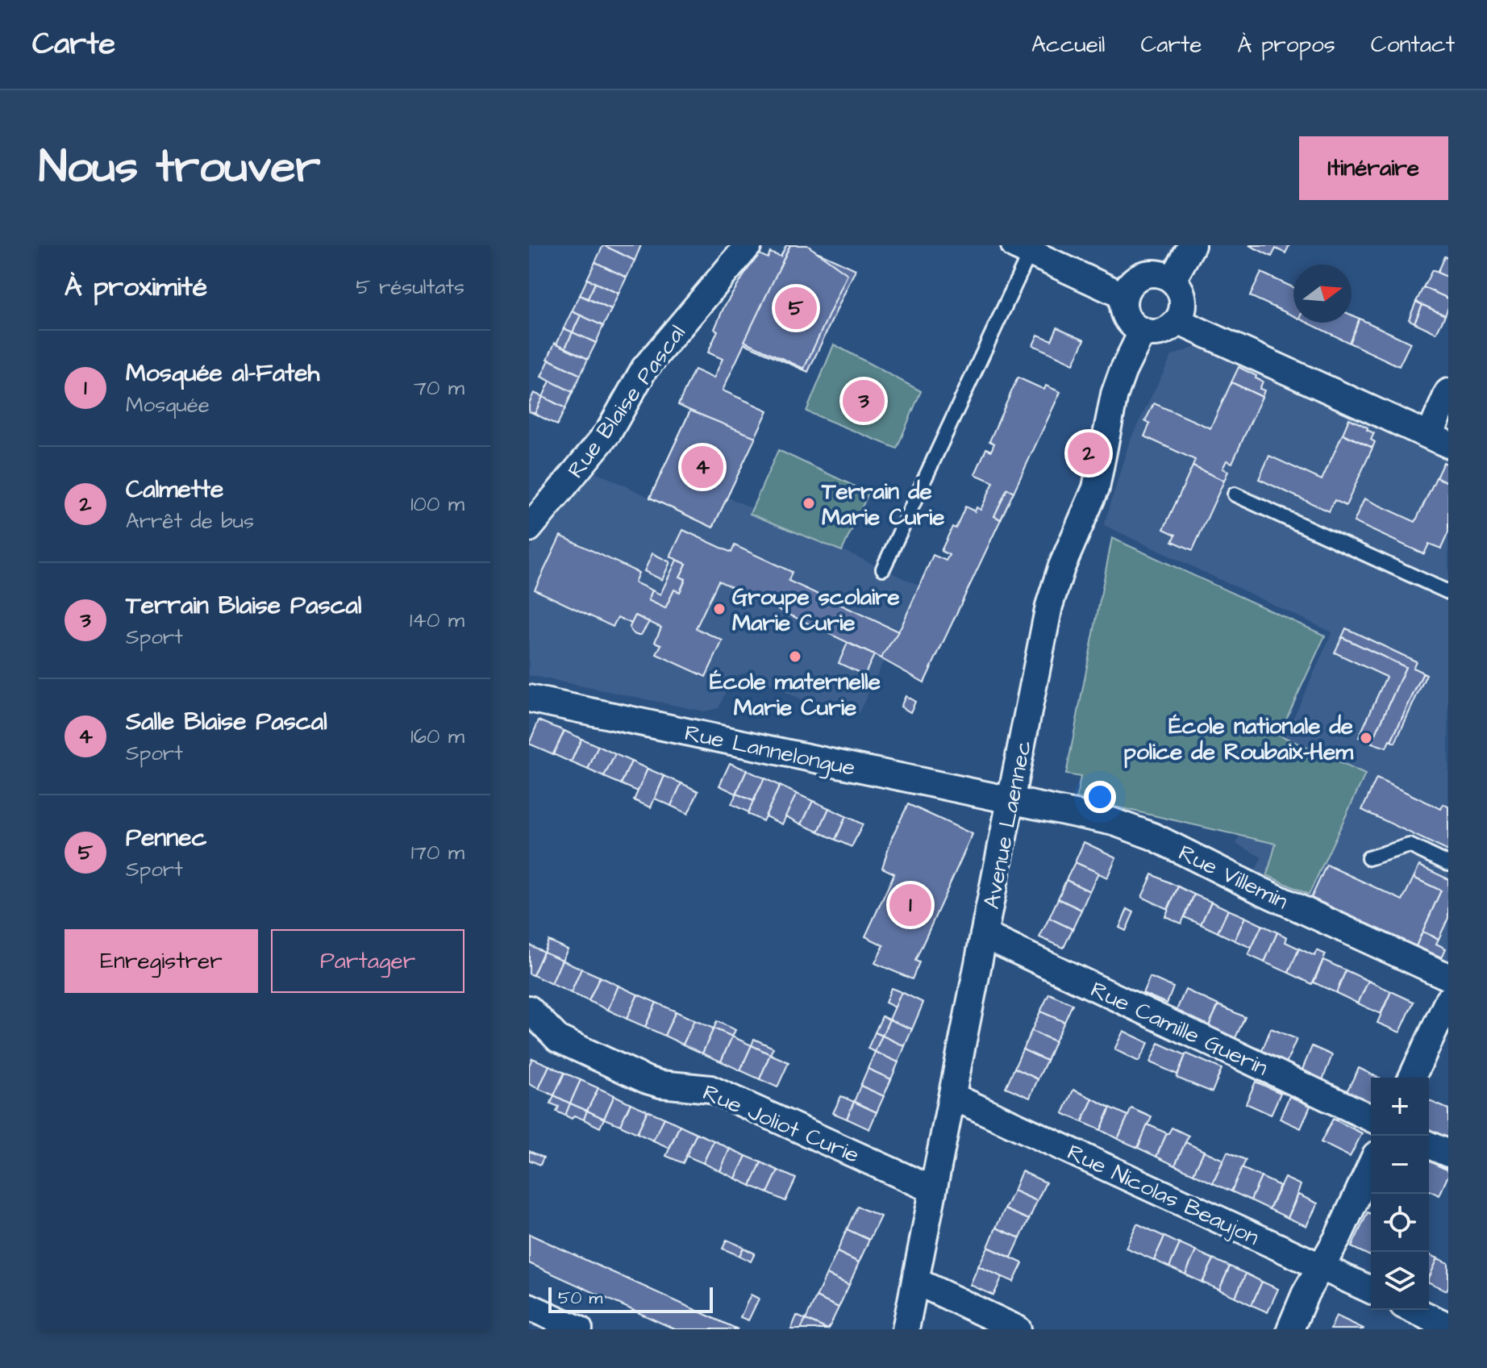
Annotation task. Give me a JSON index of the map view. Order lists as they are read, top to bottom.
{
  "streets": {
    "street": [
      "Rue Blaise Pascal",
      "Rue Lannelongue",
      "Avenue Laennec",
      "Rue Villemin",
      "Rue Camille Guerin",
      "Rue Joliot Curie",
      "Rue Nicolas Beaujon"
    ]
  },
  "crossings": [
    ["Rue Lannelongue", "Avenue Laennec"],
    ["Rue Lannelongue", "Rue Villemin"],
    ["Avenue Laennec", "Rue Villemin"],
    ["Avenue Laennec", "Rue Camille Guerin"],
    ["Avenue Laennec", "Rue Joliot Curie"],
    ["Avenue Laennec", "Rue Nicolas Beaujon"]
  ],
  "places": [
    "Terrain de Marie Curie",
    "Groupe scolaire Marie Curie",
    "École maternelle Marie Curie",
    "École nationale de police de Roubaix-Hem"
  ],
  "scale_bar": "50 m",
  "north": "right",
  "page": {
    "header": "Carte",
    "nav": [
      "Accueil",
      "Carte",
      "À propos",
      "Contact"
    ],
    "title": "Nous trouver",
    "buttons": [
      "Itinéraire",
      ["Enregistrer", "Partager"]
    ],
    "heading": ["À proximité", "5 résultats"],
    "pins": [
      "5",
      "3",
      "2",
      "4",
      "1"
    ],
    "list": [
      {
        "mark": "1",
        "name": "Mosquée al-Fateh",
        "note": "Mosquée",
        "value": "70 m"
      },
      {
        "mark": "2",
        "name": "Calmette",
        "note": "Arrêt de bus",
        "value": "100 m"
      },
      {
        "mark": "3",
        "name": "Terrain Blaise Pascal",
        "note": "Sport",
        "value": "140 m"
      },
      {
        "mark": "4",
        "name": "Salle Blaise Pascal",
        "note": "Sport",
        "value": "160 m"
      },
      {
        "mark": "5",
        "name": "Pennec",
        "note": "Sport",
        "value": "170 m"
      }
    ],
    "map_buttons": ["+", "−"],
    "scale": "50 m"
  }
}
